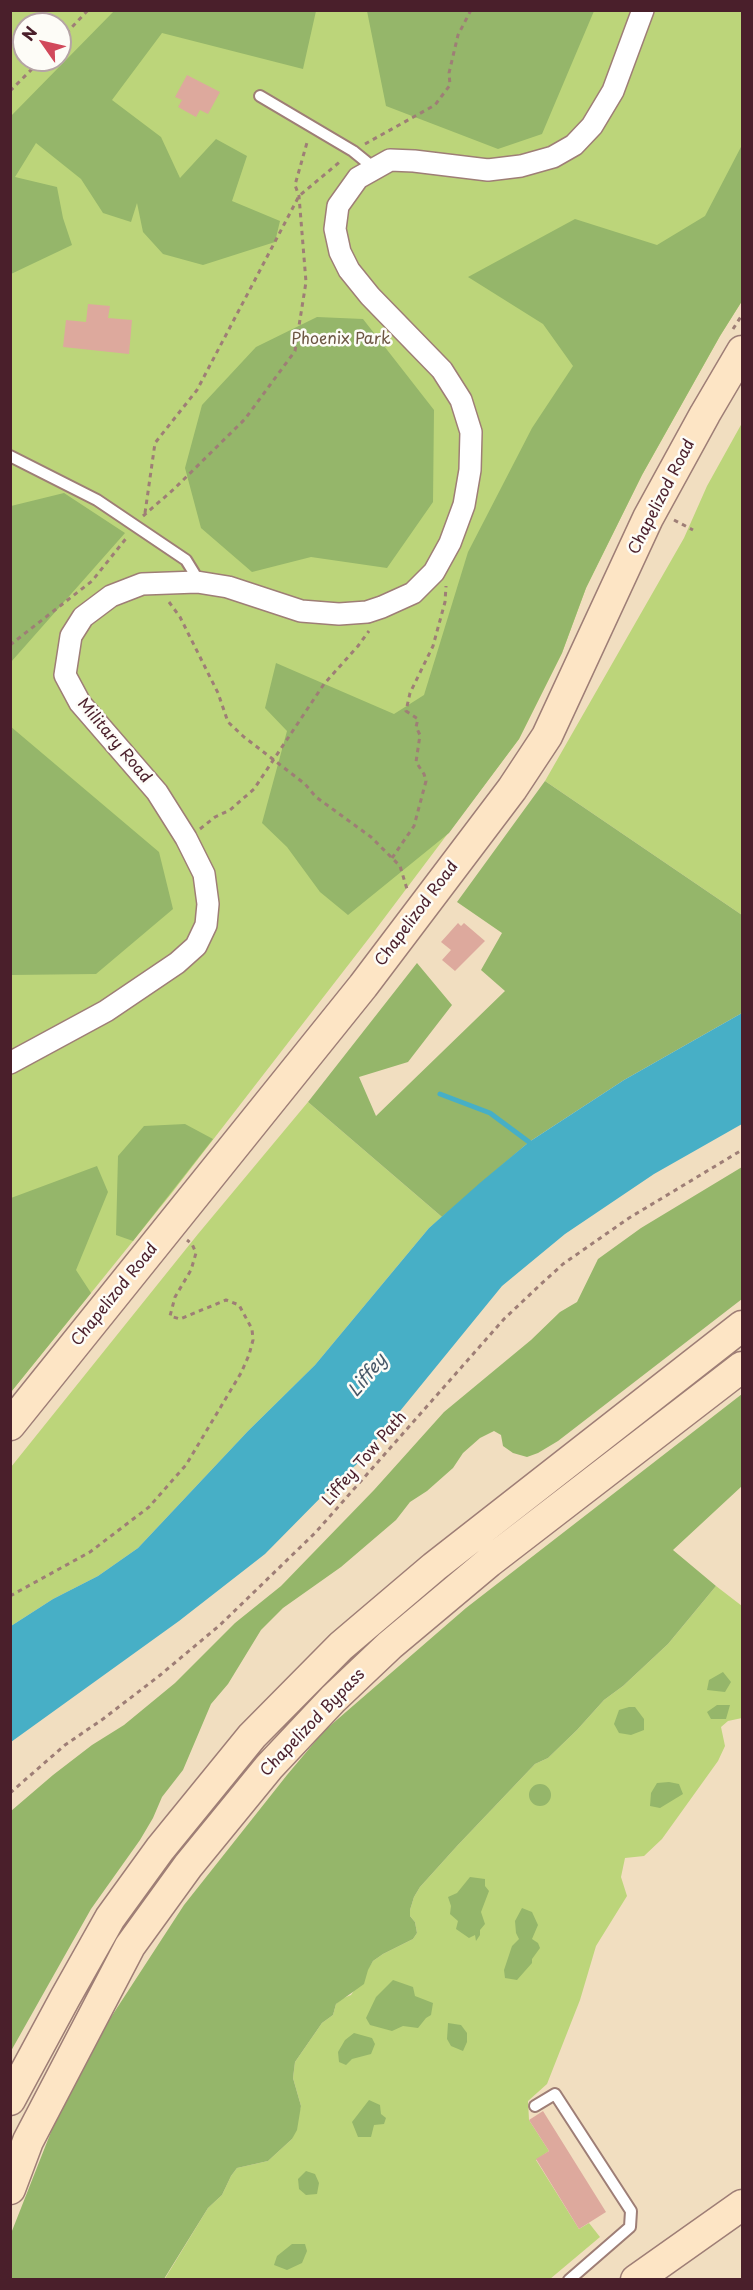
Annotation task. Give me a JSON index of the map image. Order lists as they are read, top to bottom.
{
  "streets": {
    "main road": ["Chapelizod Road", "Chapelizod Bypass"],
    "street": ["Military Road"],
    "path": ["Liffey Tow Path"]
  },
  "water": ["Liffey"],
  "parks": ["Phoenix Park"],
  "north": "top left"
}
